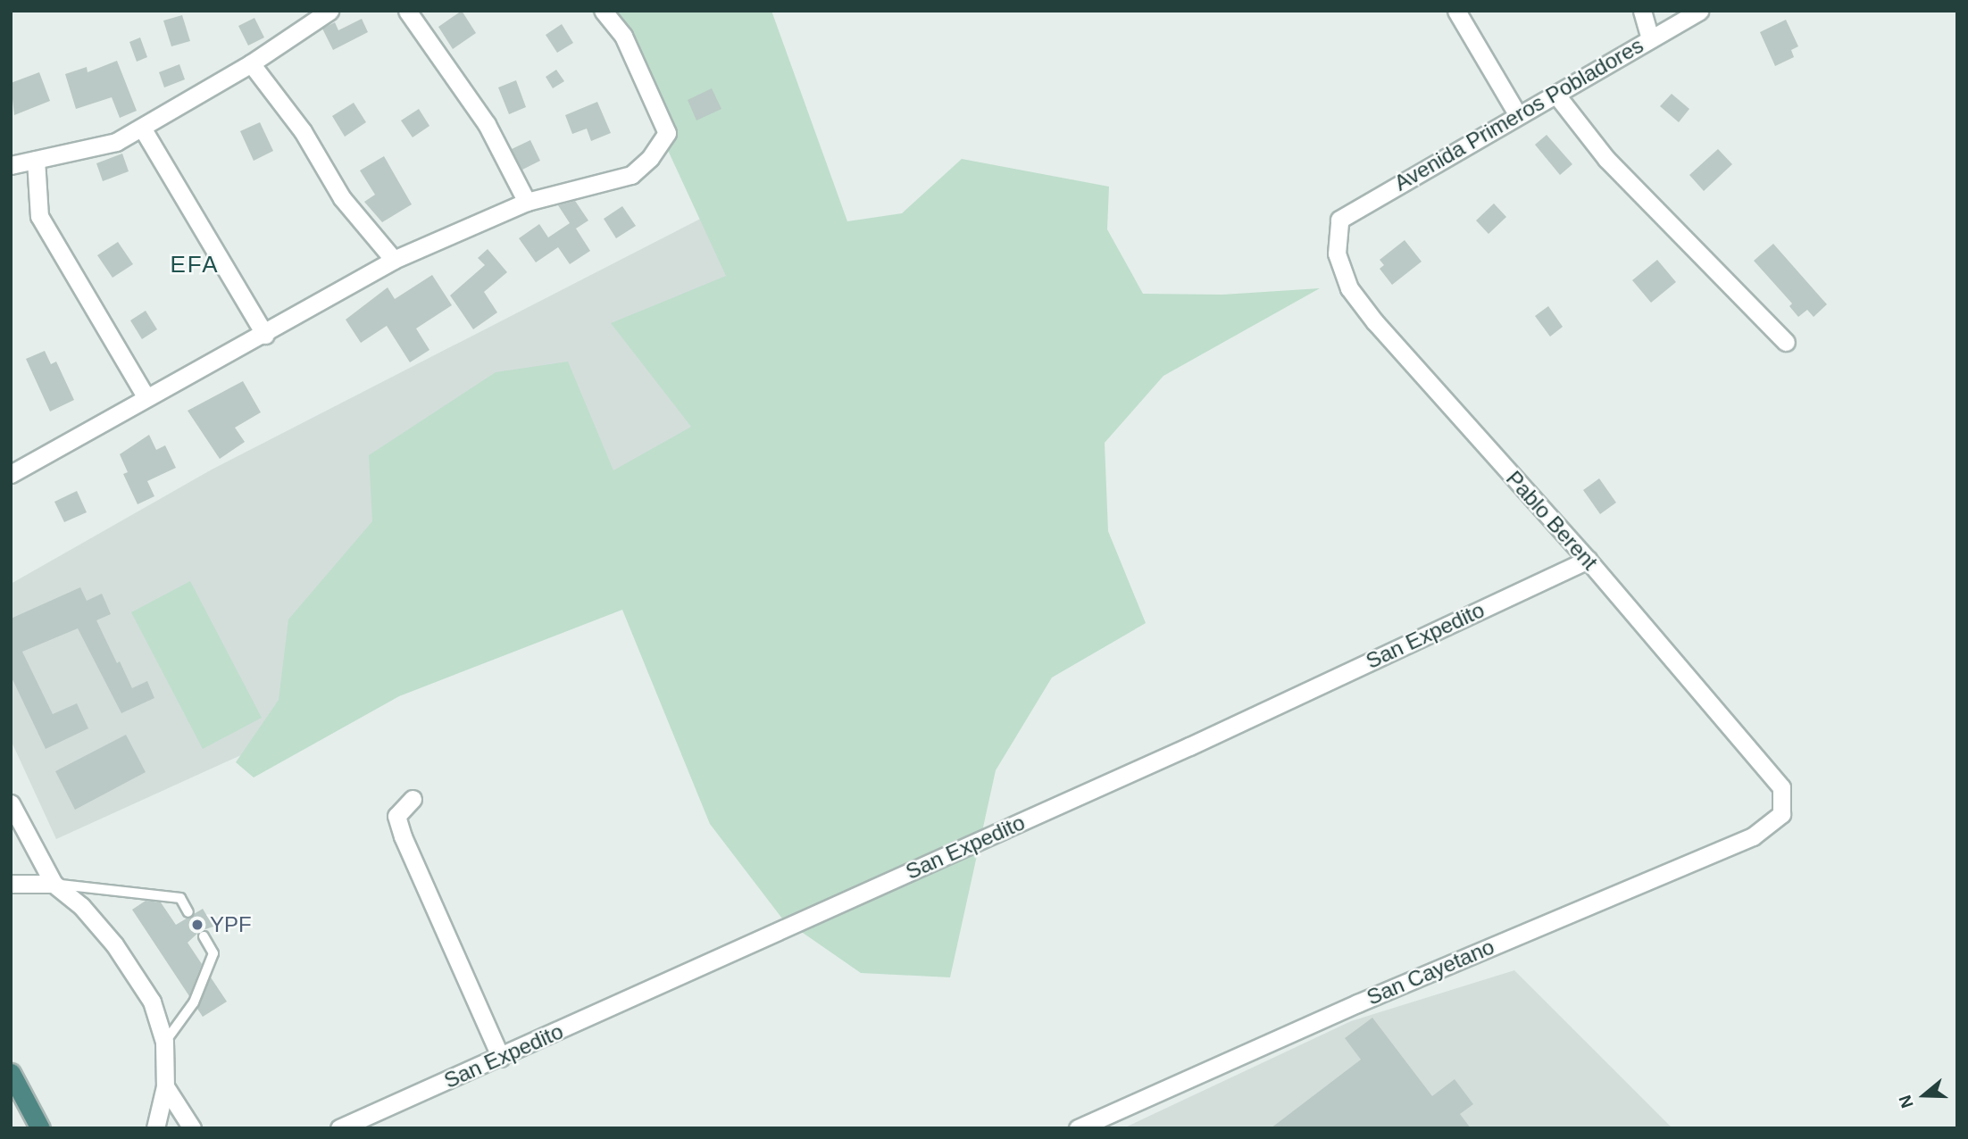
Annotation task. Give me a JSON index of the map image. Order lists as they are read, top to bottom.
{
  "streets": {
    "street": [
      "Avenida Primeros Pobladores",
      "Pablo Berent",
      "San Expedito",
      "San Cayetano"
    ]
  },
  "crossings": [
    ["Avenida Primeros Pobladores", "Pablo Berent"],
    ["Pablo Berent", "San Expedito"],
    ["Pablo Berent", "San Cayetano"]
  ],
  "districts": ["EFA"],
  "places": ["YPF"],
  "north": "left"
}
